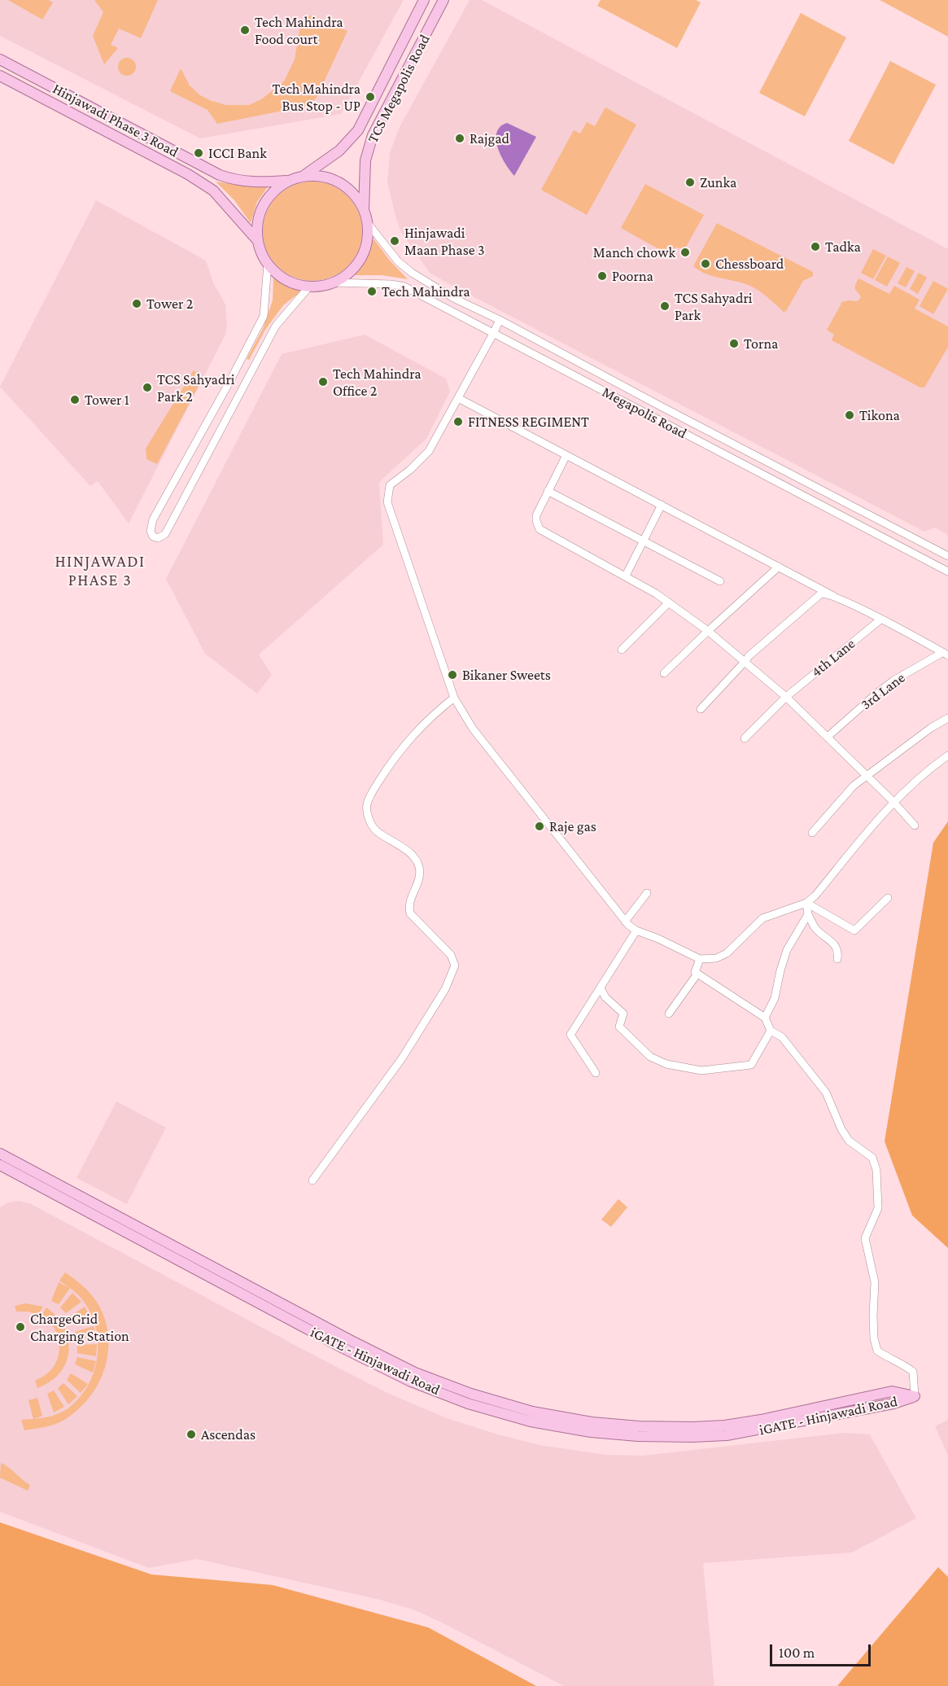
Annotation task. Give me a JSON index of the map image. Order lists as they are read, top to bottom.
{
  "streets": {
    "main road": ["TCS Megapolis Road", "Hinjawadi Phase 3 Road", "iGATE - Hinjawadi Road"],
    "street": ["Megapolis Road", "4th Lane", "3rd Lane"]
  },
  "crossings": [
    ["TCS Megapolis Road", "Hinjawadi Phase 3 Road"],
    ["TCS Megapolis Road", "Megapolis Road"],
    ["Hinjawadi Phase 3 Road", "Megapolis Road"]
  ],
  "districts": ["HINJAWADI PHASE 3"],
  "places": [
    "Tech Mahindra Food court",
    "Tech Mahindra Bus Stop - UP",
    "Rajgad",
    "ICCI Bank",
    "Zunka",
    "Hinjawadi Maan Phase 3",
    "Tadka",
    "Manch chowk",
    "Chessboard",
    "Poorna",
    "Tech Mahindra",
    "Tower 2",
    "TCS Sahyadri Park",
    "Torna",
    "Tech Mahindra Office 2",
    "TCS Sahyadri Park 2",
    "Tower 1",
    "Tikona",
    "FITNESS REGIMENT",
    "Bikaner Sweets",
    "Raje gas",
    "ChargeGrid Charging Station",
    "Ascendas"
  ],
  "scale_bar": "100 m"
}
